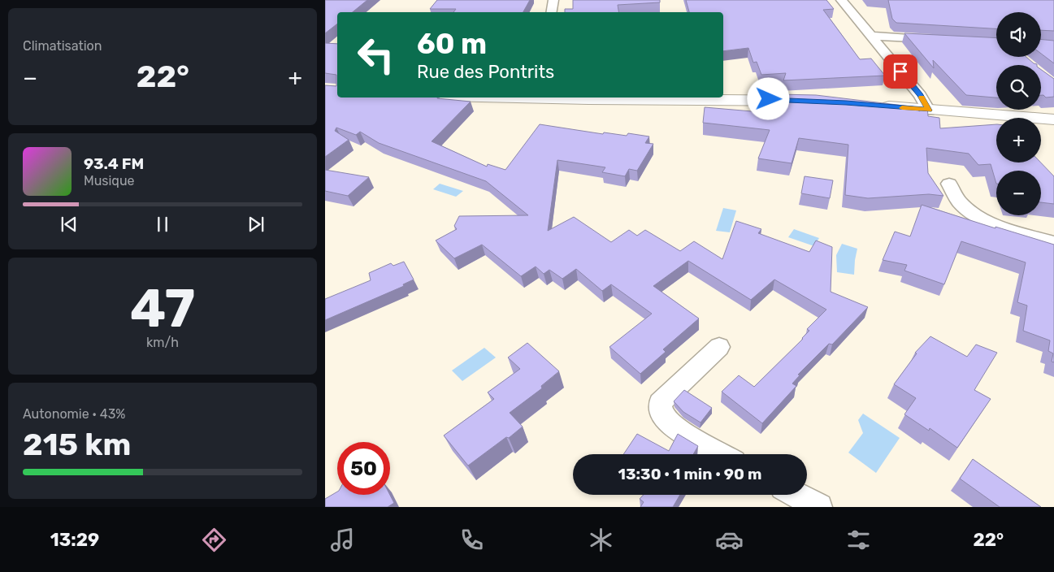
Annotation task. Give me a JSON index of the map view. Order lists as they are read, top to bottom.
{
  "page": {
    "tile": [
      "Climatisation",
      ["47", "km/h"],
      ["Autonomie · 43%", "215 km"]
    ],
    "map_buttons": ["+", "−"],
    "turn": ["60 m", "Rue des Pontrits"],
    "heat": ["−", "22°", "+"],
    "song": ["93.4 FM", "Musique"],
    "limit": "50",
    "trip": "13:30 · 1 min · 90 m",
    "tabs": ["13:29", "22°"]
  }
}
